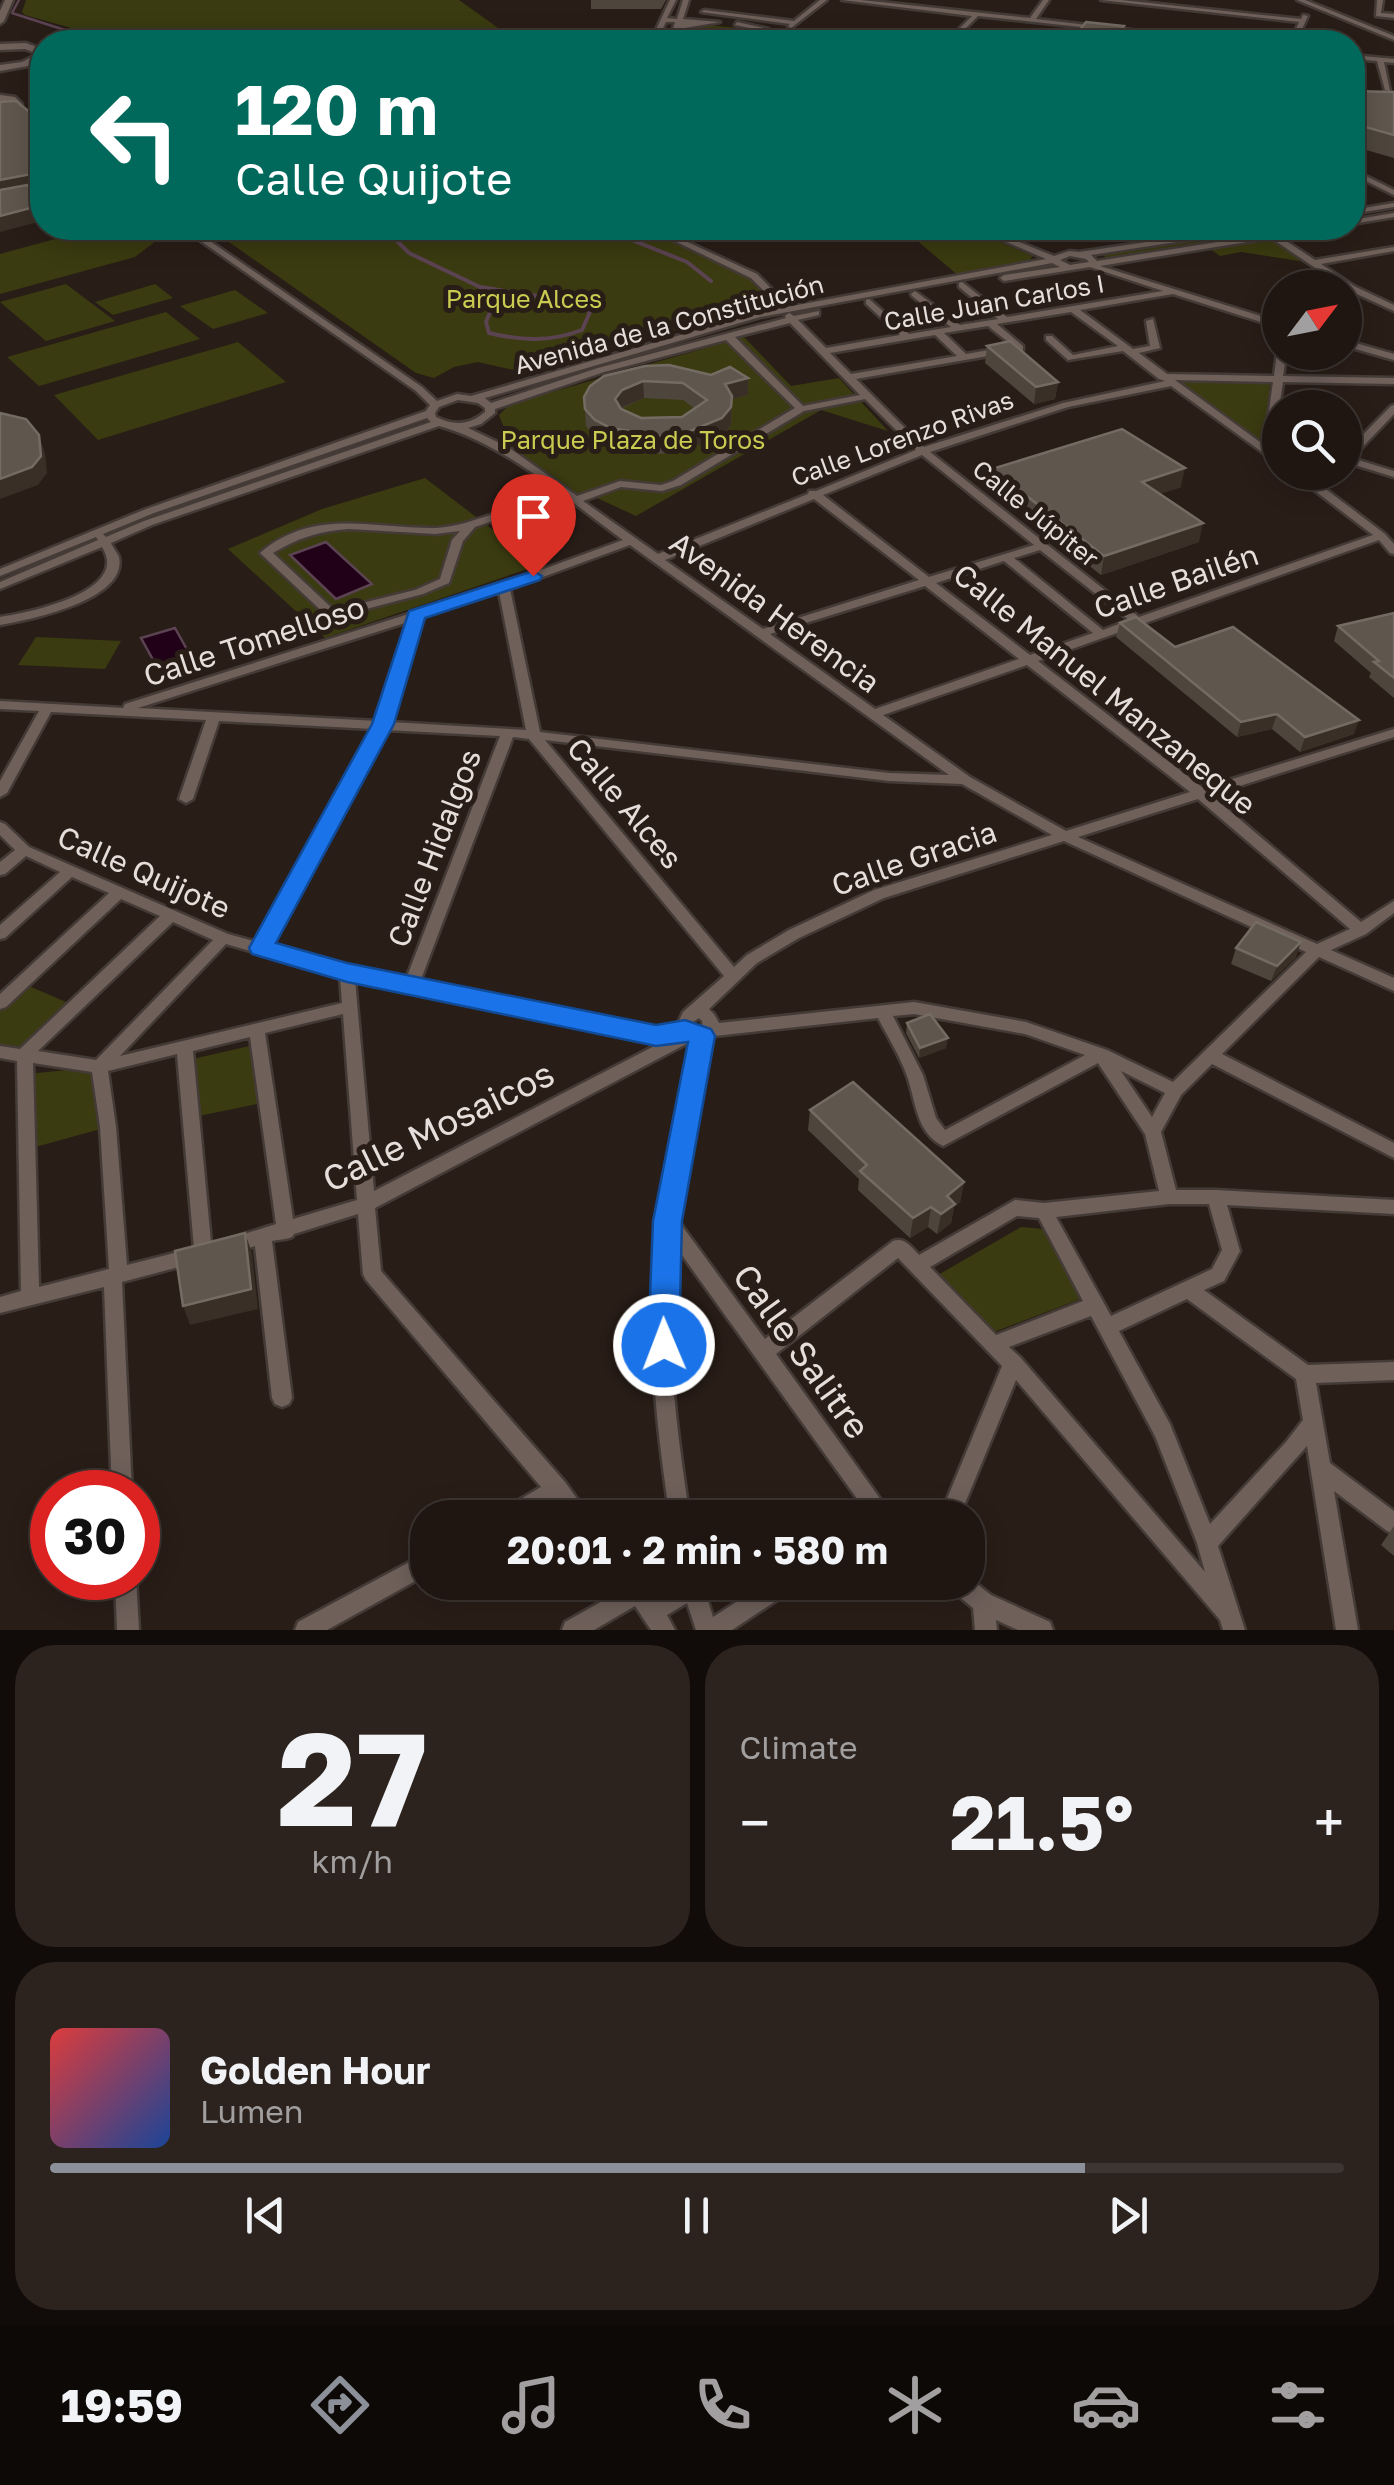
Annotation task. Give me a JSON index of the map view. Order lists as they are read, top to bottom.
{
  "streets": {
    "street": [
      "Calle Juan Carlos I",
      "Avenida de la Constitución",
      "Calle Lorenzo Rivas",
      "Calle Júpiter",
      "Calle Bailén",
      "Avenida Herencia",
      "Calle Tomelloso",
      "Calle Manuel Manzaneque",
      "Calle Alces",
      "Calle Hidalgos",
      "Calle Gracia",
      "Calle Quijote",
      "Calle Mosaicos",
      "Calle Salitre"
    ]
  },
  "crossings": [
    ["Calle Juan Carlos I", "Calle Júpiter"],
    ["Avenida de la Constitución", "Calle Júpiter"],
    ["Avenida de la Constitución", "Avenida Herencia"],
    ["Calle Lorenzo Rivas", "Calle Júpiter"],
    ["Calle Lorenzo Rivas", "Avenida Herencia"],
    ["Calle Lorenzo Rivas", "Calle Manuel Manzaneque"],
    ["Calle Júpiter", "Calle Bailén"],
    ["Calle Bailén", "Avenida Herencia"],
    ["Calle Bailén", "Calle Manuel Manzaneque"],
    ["Avenida Herencia", "Calle Tomelloso"],
    ["Avenida Herencia", "Calle Gracia"],
    ["Calle Tomelloso", "Calle Alces"],
    ["Calle Manuel Manzaneque", "Calle Gracia"],
    ["Calle Alces", "Calle Gracia"],
    ["Calle Hidalgos", "Calle Quijote"],
    ["Calle Gracia", "Calle Quijote"],
    ["Calle Gracia", "Calle Mosaicos"],
    ["Calle Gracia", "Calle Salitre"],
    ["Calle Quijote", "Calle Mosaicos"]
  ],
  "parks": ["Parque Alces", "Parque Plaza de Toros"],
  "north": "top right",
  "page": {
    "turn": ["120 m", "Calle Quijote"],
    "limit": "30",
    "trip": "20:01 · 2 min · 580 m",
    "tile": [
      ["27", "km/h"],
      "Climate"
    ],
    "heat": ["−", "21.5°", "+"],
    "song": ["Golden Hour", "Lumen"],
    "tabs": "19:59"
  }
}
